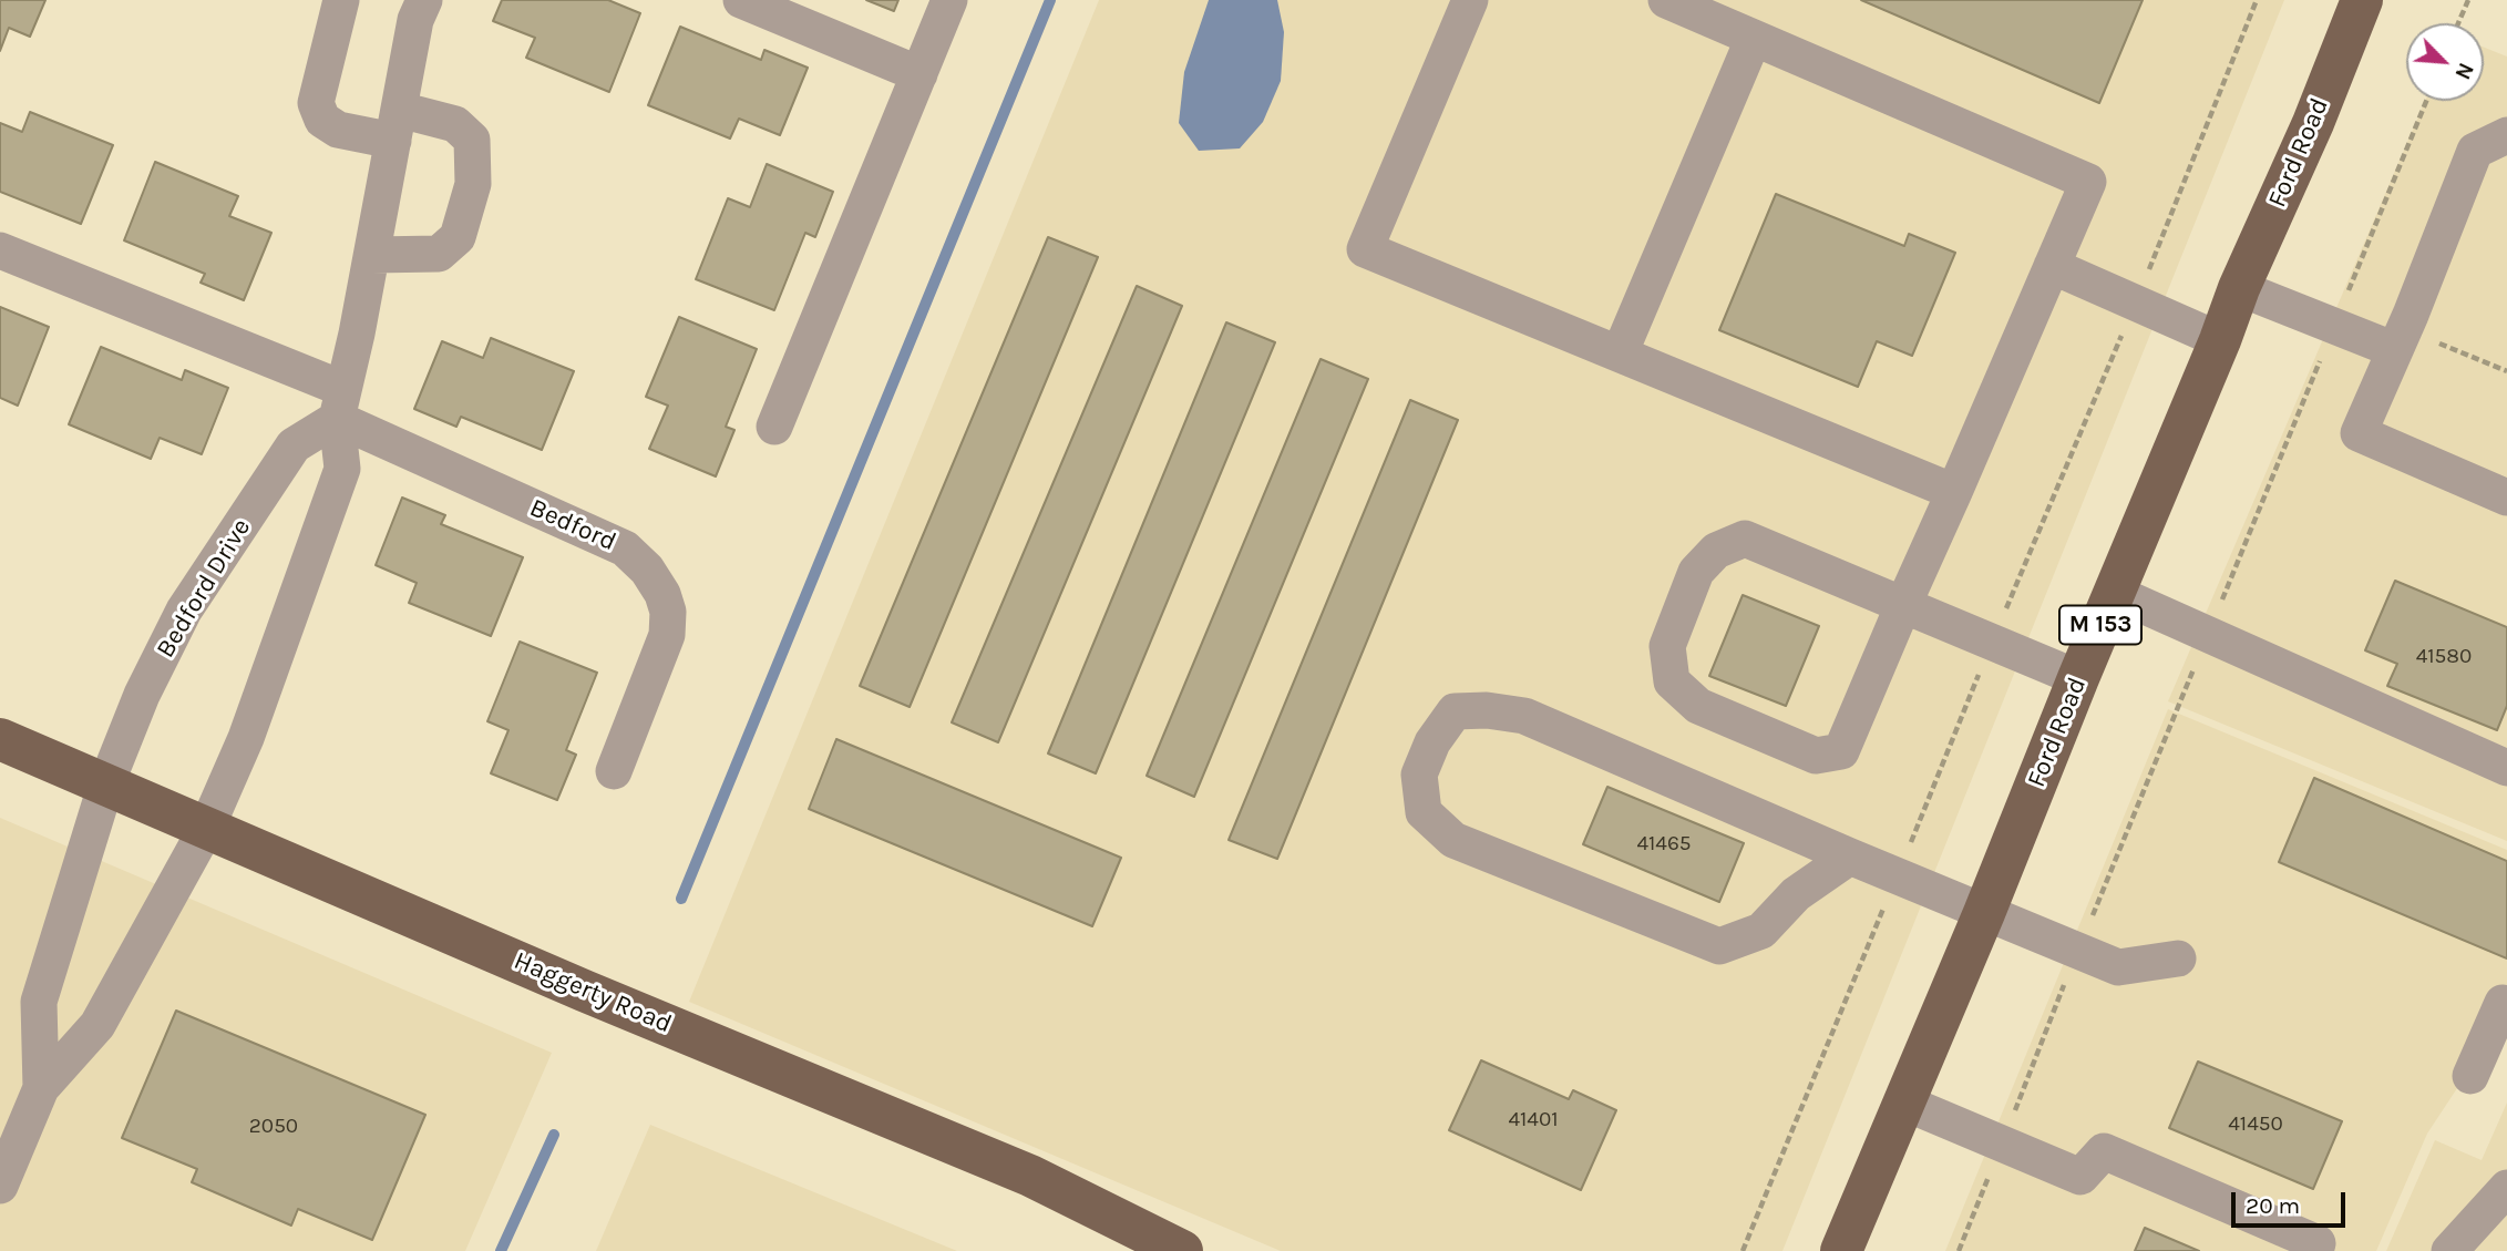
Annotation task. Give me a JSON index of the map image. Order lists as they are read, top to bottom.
{
  "streets": {
    "main road": ["Ford Road", "M 153", "Haggerty Road"],
    "street": ["Bedford", "Bedford Drive"]
  },
  "crossings": [
    ["Bedford", "Bedford Drive"],
    ["Bedford Drive", "Haggerty Road"]
  ],
  "house_numbers": [
    "41580",
    "41465",
    "41401",
    "41450",
    "2050"
  ],
  "scale_bar": "20 m",
  "north": "bottom right"
}
